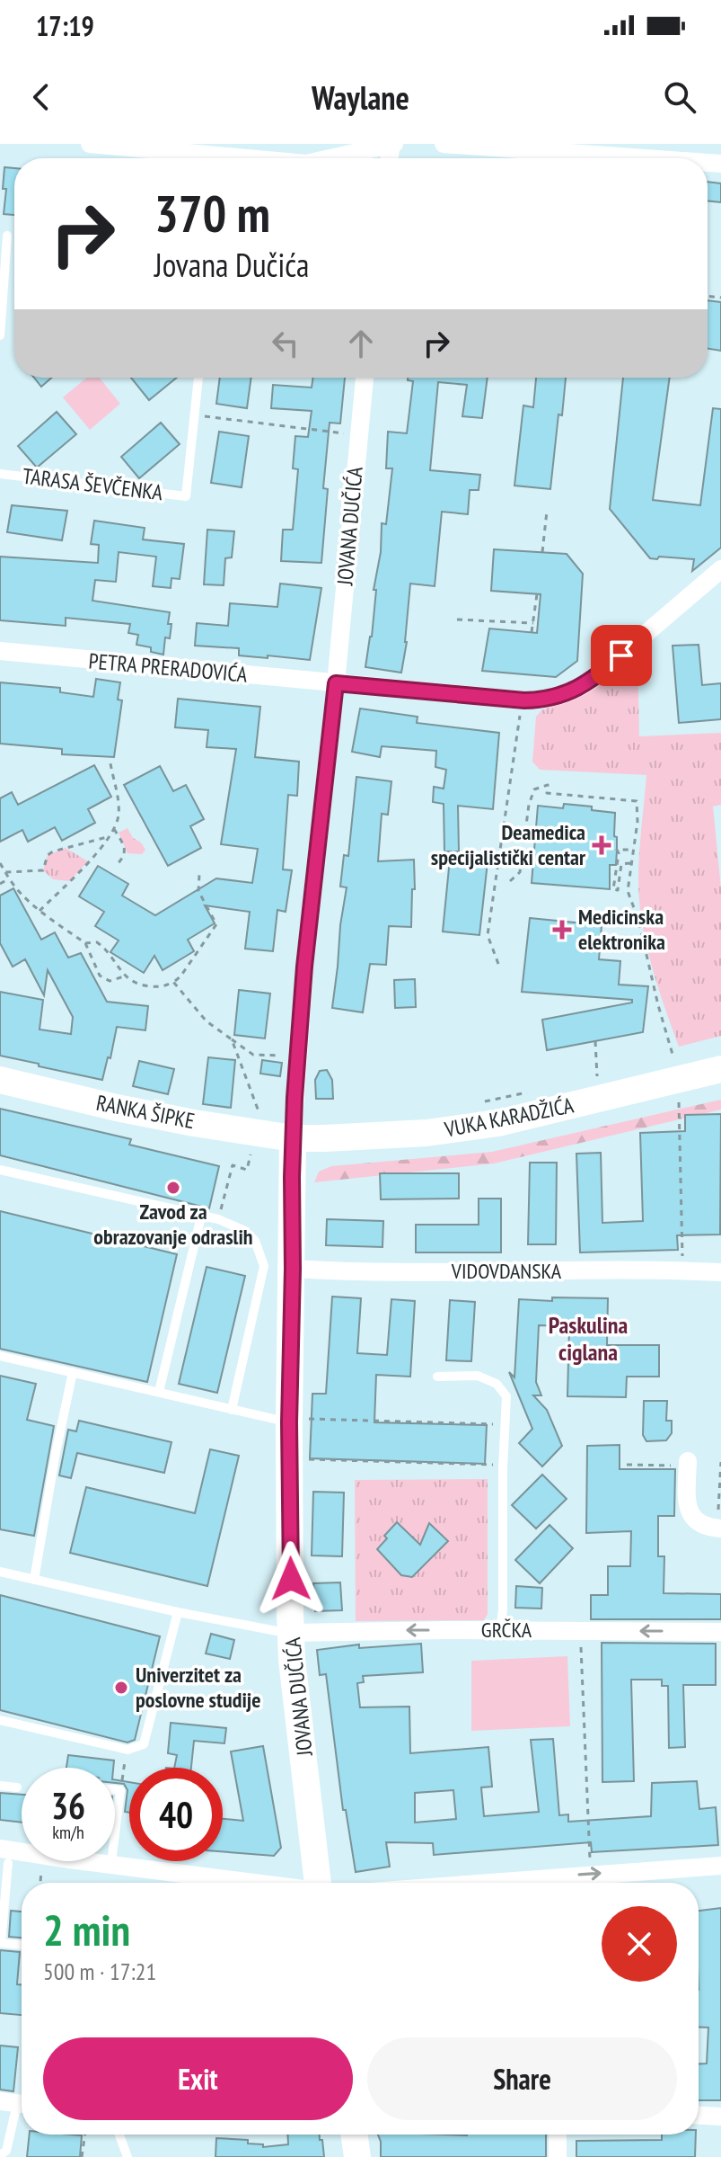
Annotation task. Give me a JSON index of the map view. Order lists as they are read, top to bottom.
{
  "streets": {
    "street": [
      "JOVANA DUČIĆA",
      "PETRA PRERADOVIĆA",
      "RANKA ŠIPKE",
      "VUKA KARADŽIĆA",
      "VIDOVDANSKA",
      "GRČKA"
    ],
    "lane": ["TARASA ŠEVČENKA"]
  },
  "crossings": [
    ["JOVANA DUČIĆA", "PETRA PRERADOVIĆA"],
    ["JOVANA DUČIĆA", "RANKA ŠIPKE"],
    ["JOVANA DUČIĆA", "VUKA KARADŽIĆA"],
    ["JOVANA DUČIĆA", "VIDOVDANSKA"],
    ["JOVANA DUČIĆA", "GRČKA"],
    ["RANKA ŠIPKE", "VUKA KARADŽIĆA"]
  ],
  "one_way": ["GRČKA"],
  "districts": ["Paskulina ciglana"],
  "places": {
    "health": ["Deamedica specijalistički centar", "Medicinska elektronika"],
    "other": ["Zavod za obrazovanje odraslih", "Univerzitet za poslovne studije"]
  },
  "page": {
    "status": "17:19",
    "header": "Waylane",
    "turn": ["370 m", "Jovana Dučića"],
    "speed": "36 km/h",
    "limit": "40",
    "heading": ["2 min", "500 m · 17:21"],
    "buttons": ["Exit", "Share"]
  }
}
